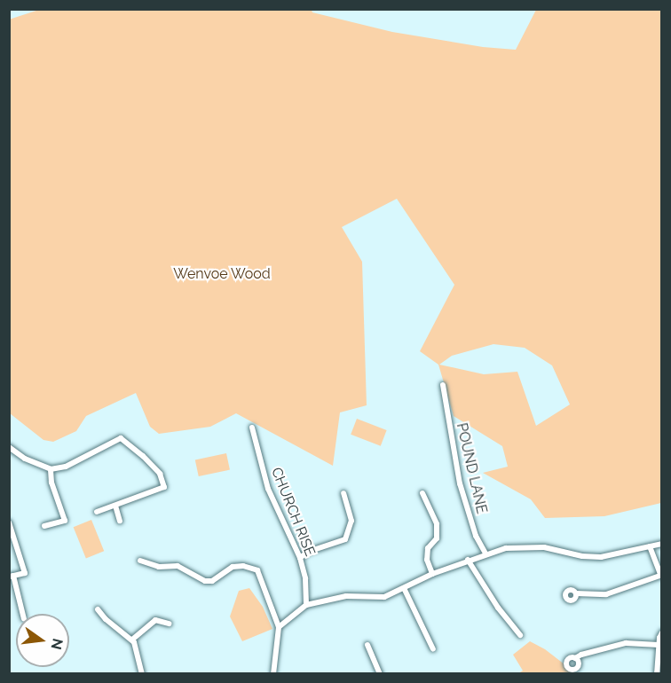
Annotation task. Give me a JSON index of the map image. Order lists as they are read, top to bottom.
{
  "streets": {
    "street": ["POUND LANE", "CHURCH RISE"]
  },
  "parks": ["Wenvoe Wood"],
  "north": "right"
}
